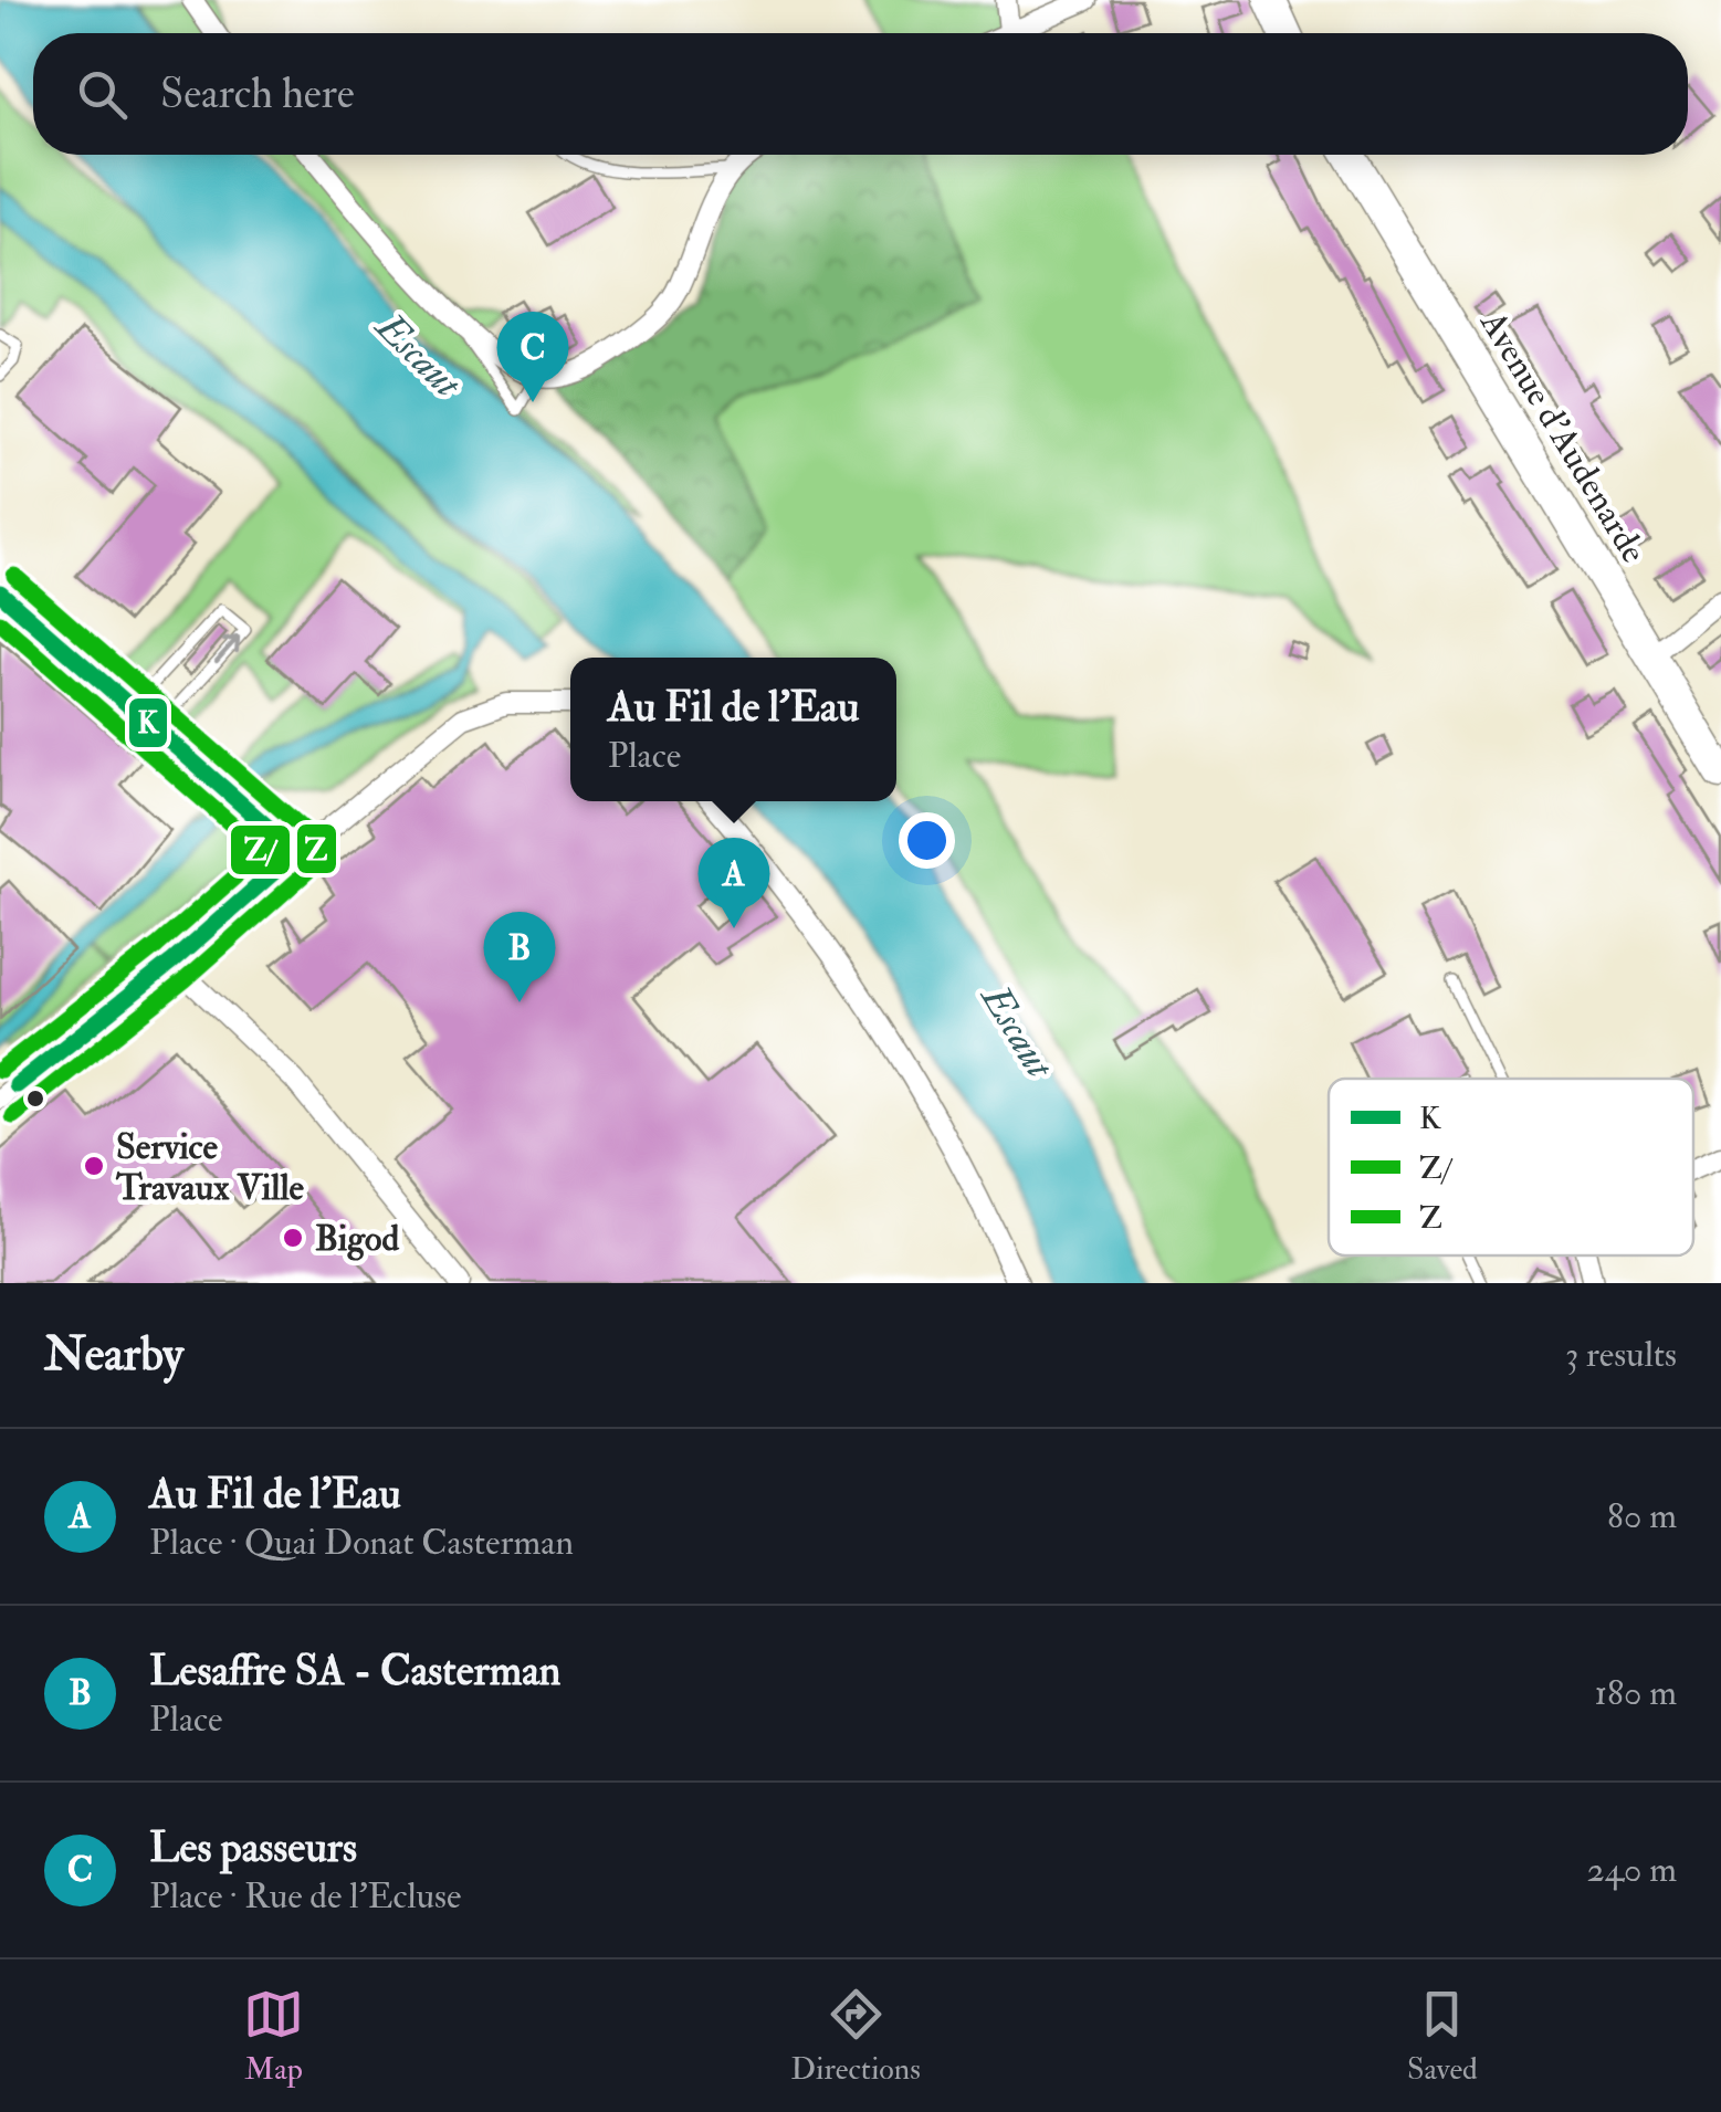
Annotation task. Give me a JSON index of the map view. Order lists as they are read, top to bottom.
{
  "streets": {
    "main road": ["Avenue d'Audenarde"]
  },
  "water": ["Escaut"],
  "places": ["Service Travaux Ville", "Bigod"],
  "lines": ["transit line Z", "transit line K", "transit line Z/"],
  "legend": ["K", "Z/", "Z"],
  "page": {
    "search": "Search here",
    "pins": ["C", "A", "B"],
    "popup": ["Au Fil de l'Eau", "Place"],
    "heading": ["Nearby", "3 results"],
    "list": [
      {
        "mark": "A",
        "name": "Au Fil de l'Eau",
        "note": "Place · Quai Donat Casterman",
        "value": "80 m"
      },
      {
        "mark": "B",
        "name": "Lesaffre SA - Casterman",
        "note": "Place",
        "value": "180 m"
      },
      {
        "mark": "C",
        "name": "Les passeurs",
        "note": "Place · Rue de l'Ecluse",
        "value": "240 m"
      }
    ],
    "nav": ["Map", "Directions", "Saved"]
  }
}
